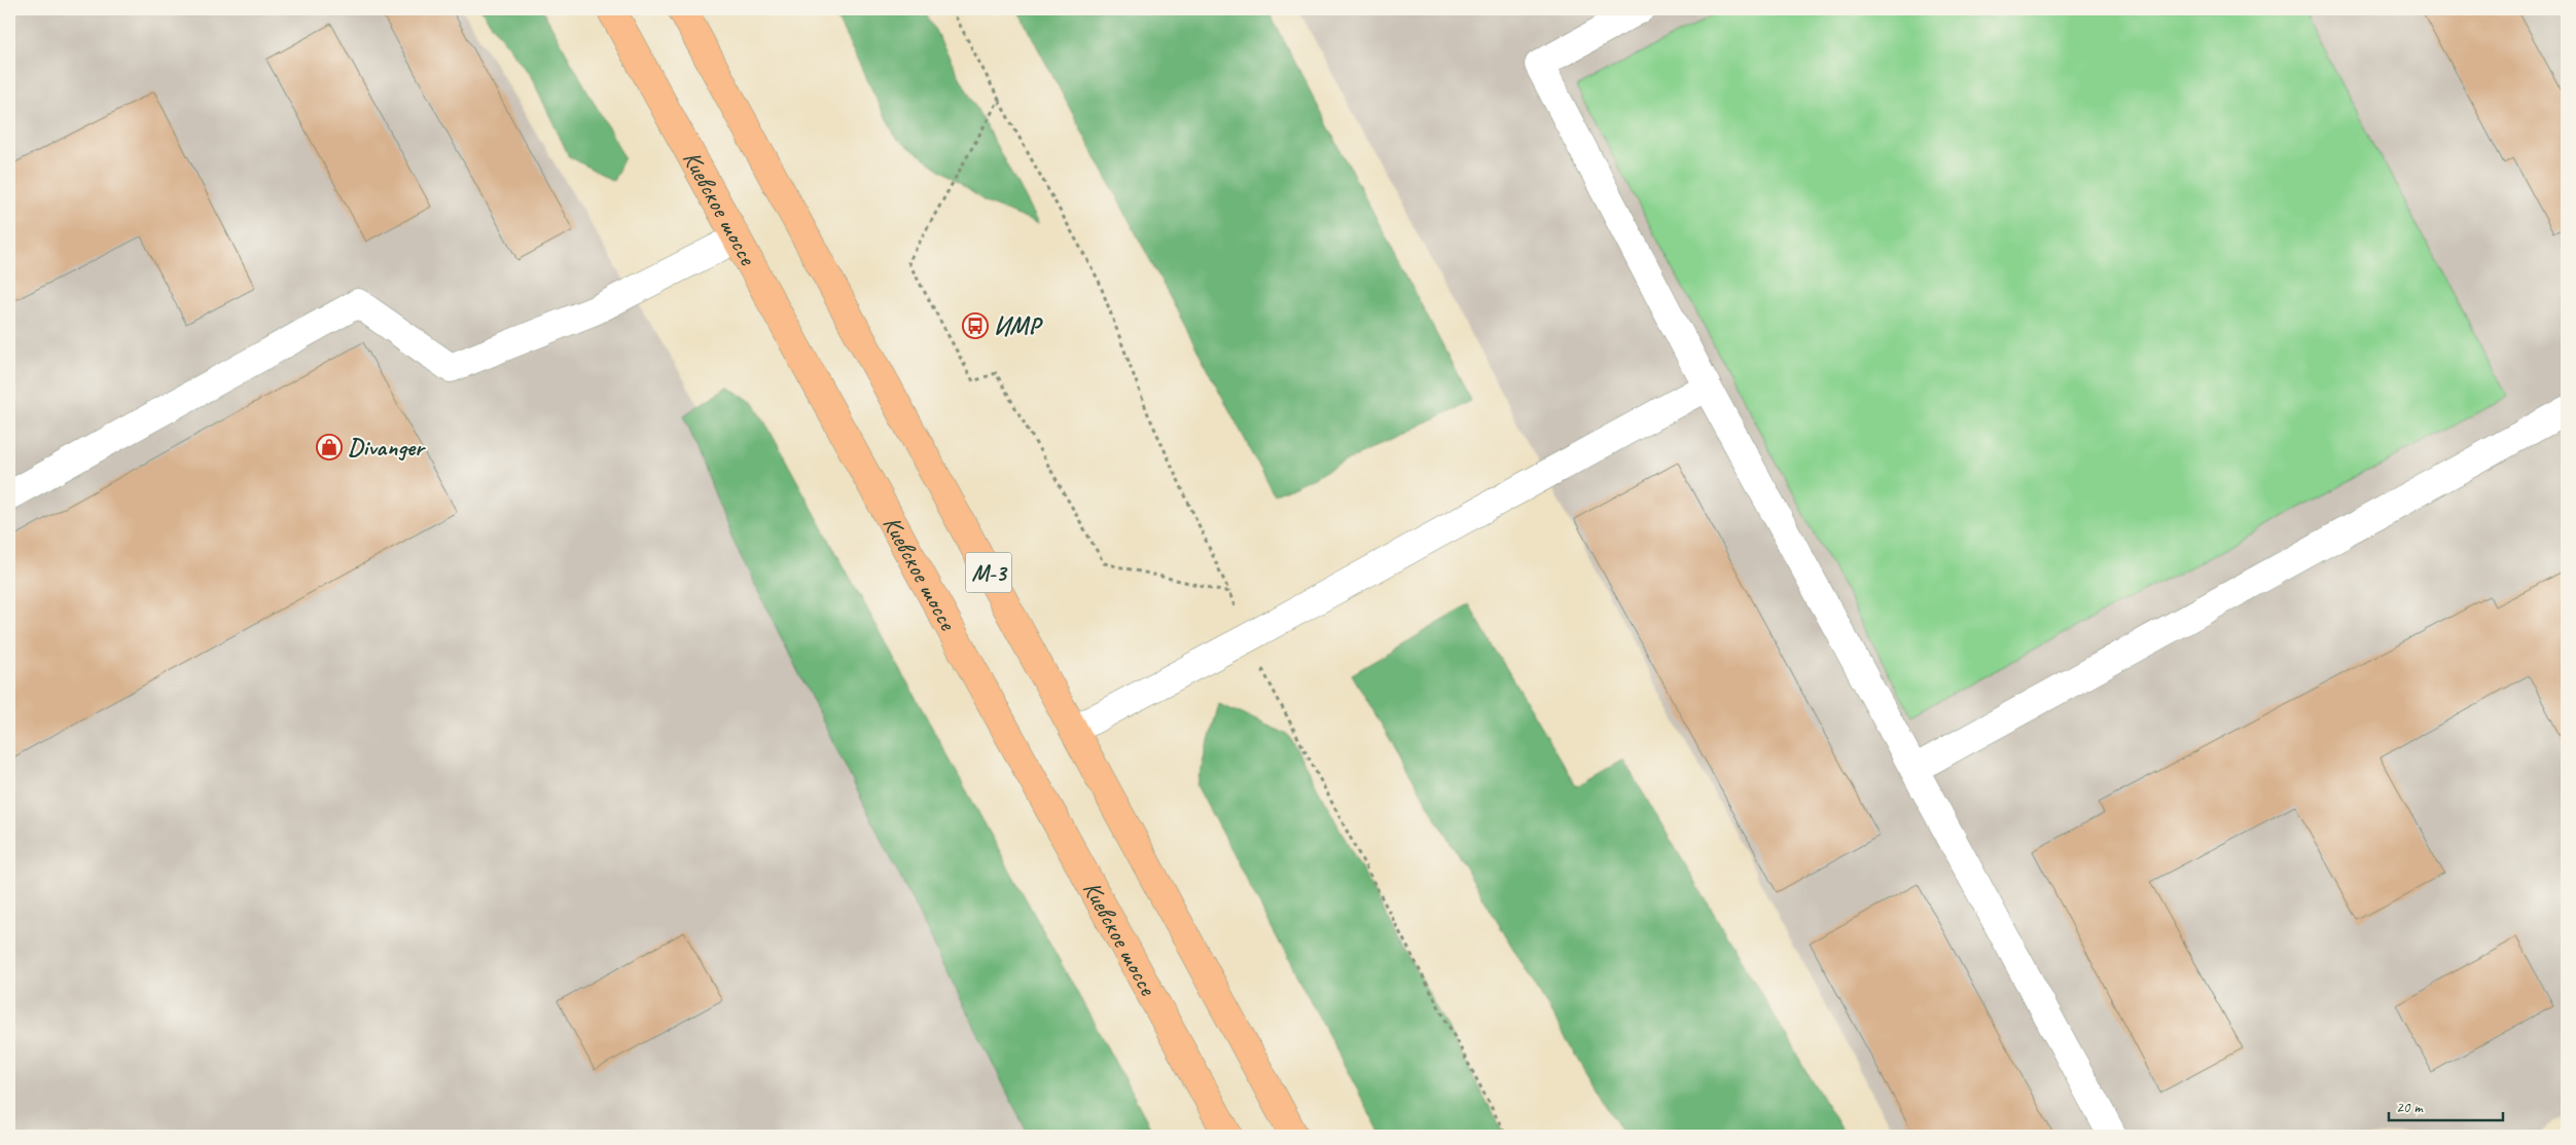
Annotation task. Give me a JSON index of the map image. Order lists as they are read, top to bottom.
{
  "streets": {
    "highway": ["Киевское шоссе", "М-3"]
  },
  "places": {
    "bus stop": ["ИМР"],
    "shop": ["Divanger"]
  },
  "scale_bar": "20 m"
}
